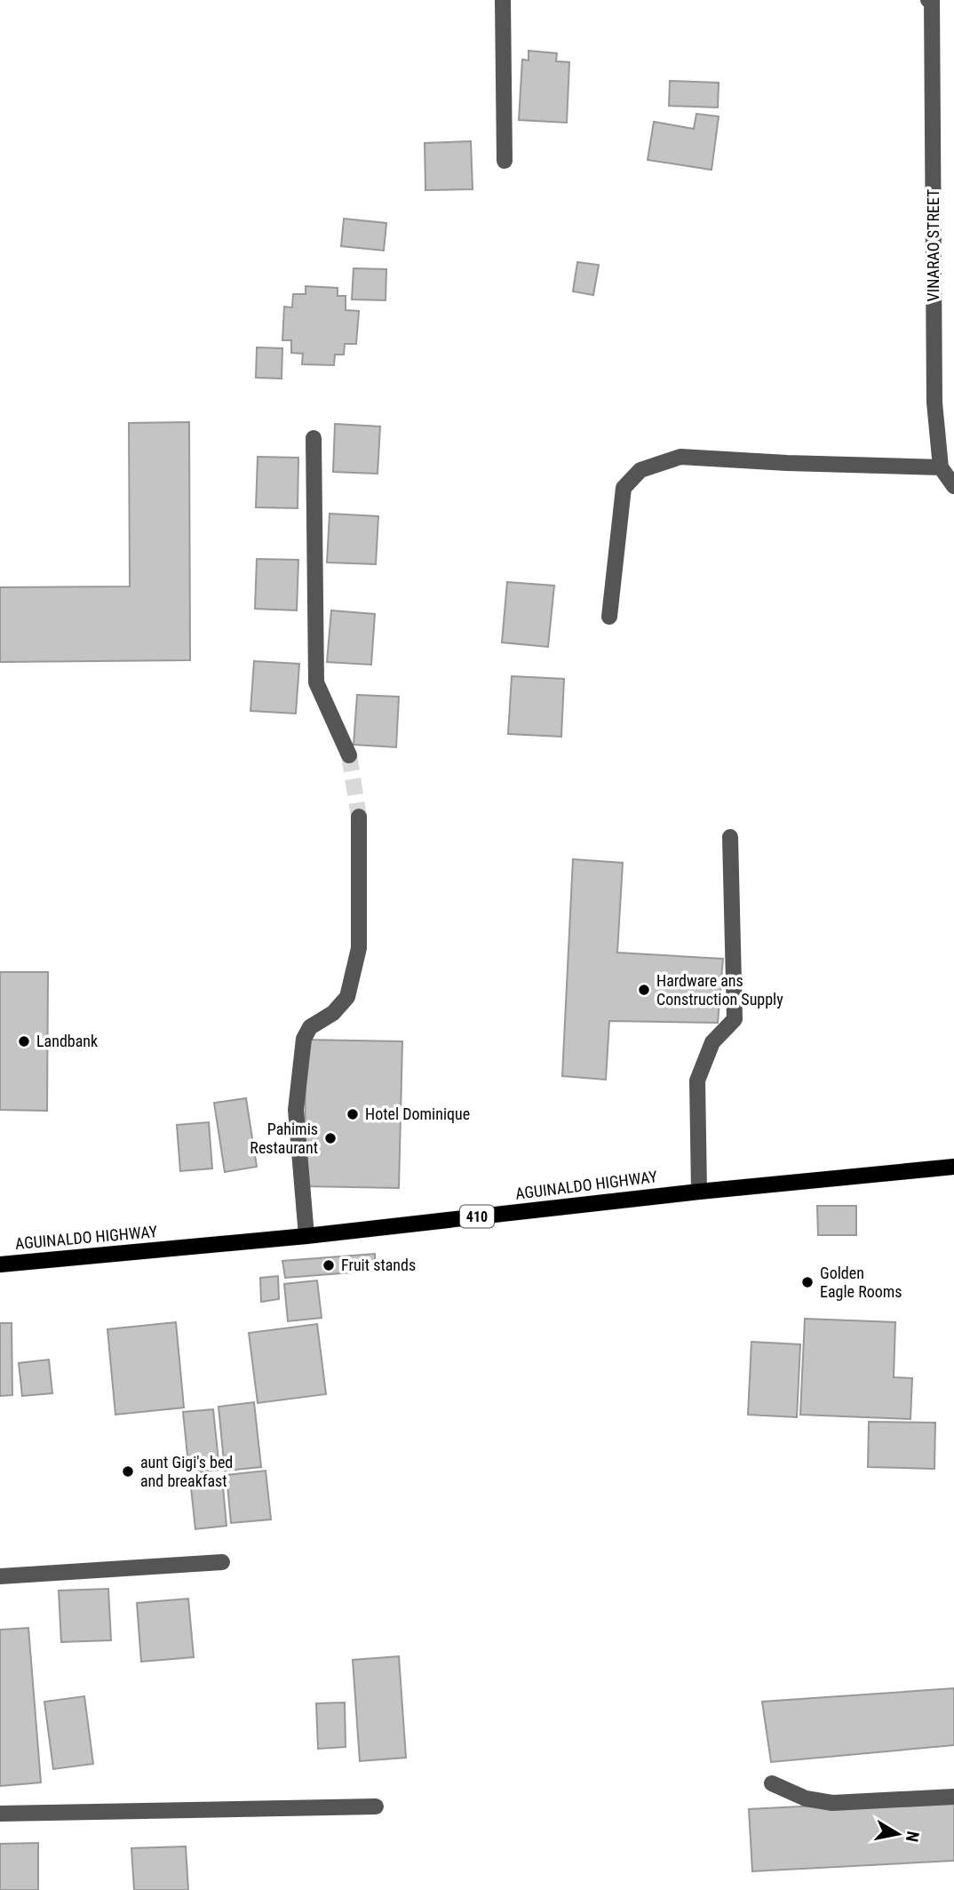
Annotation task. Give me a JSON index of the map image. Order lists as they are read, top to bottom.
{
  "streets": {
    "main road": ["AGUINALDO HIGHWAY", "410"],
    "street": ["VINARAO STREET"]
  },
  "places": [
    "Hardware ans Construction Supply",
    "Landbank",
    "Hotel Dominique",
    "Pahimis Restaurant",
    "Fruit stands",
    "Golden Eagle Rooms",
    "aunt Gigi's bed and breakfast"
  ],
  "north": "right"
}
